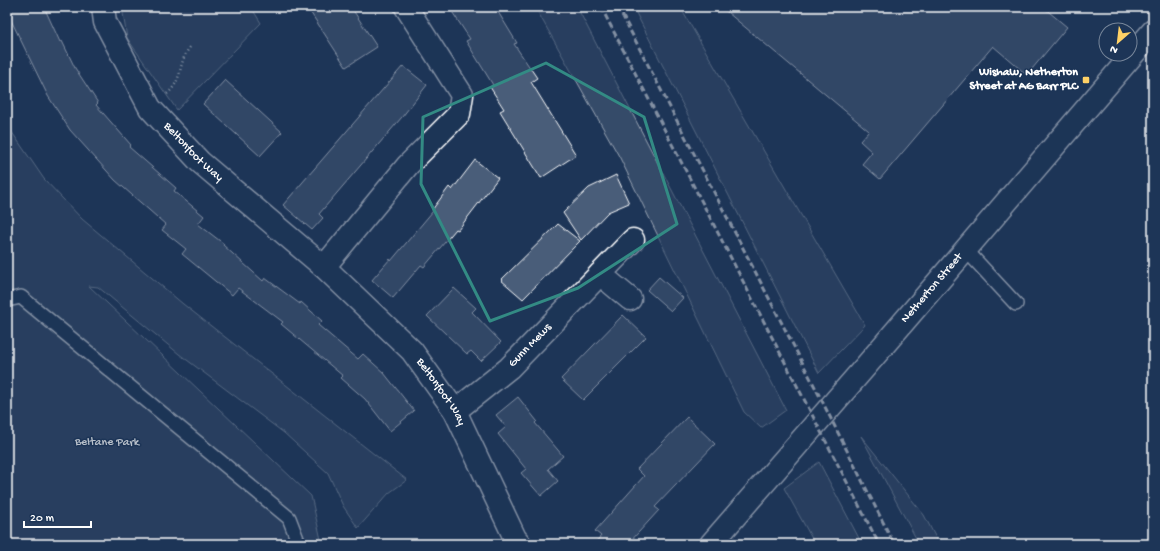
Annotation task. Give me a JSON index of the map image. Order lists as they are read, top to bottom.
{
  "streets": {
    "street": ["Beltonfoot Way", "Netherton Street", "Gunn Mews"]
  },
  "crossings": [
    ["Beltonfoot Way", "Gunn Mews"]
  ],
  "parks": ["Beltane Park"],
  "places": {
    "transit": ["Wishaw, Netherton Street at AG Barr PLC"]
  },
  "scale_bar": "20 m",
  "north": "bottom left"
}
